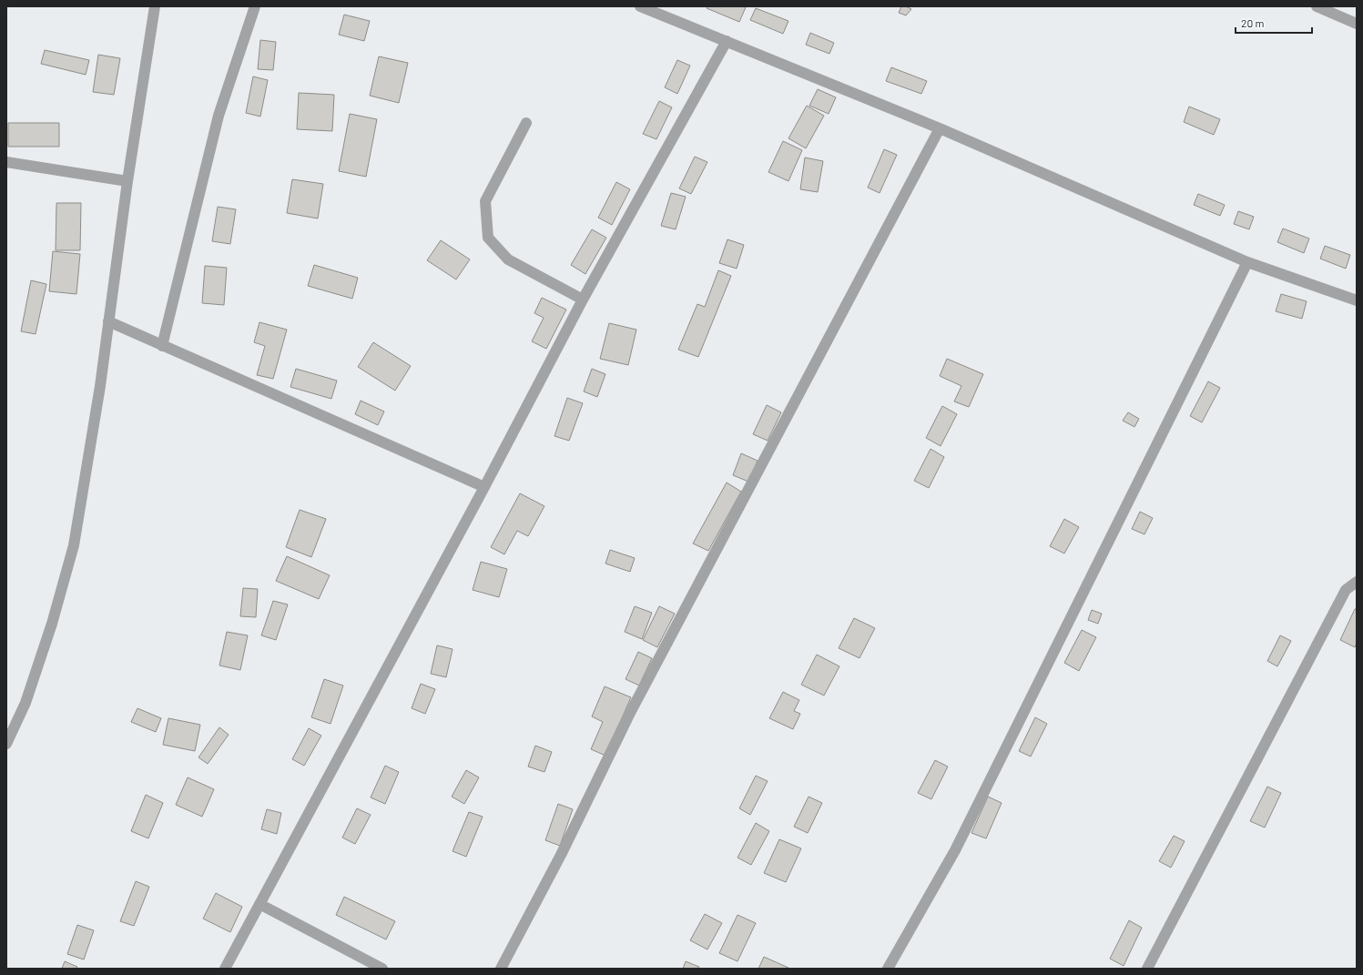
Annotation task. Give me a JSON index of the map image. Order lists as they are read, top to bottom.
{
  "scale_bar": "20 m"
}
